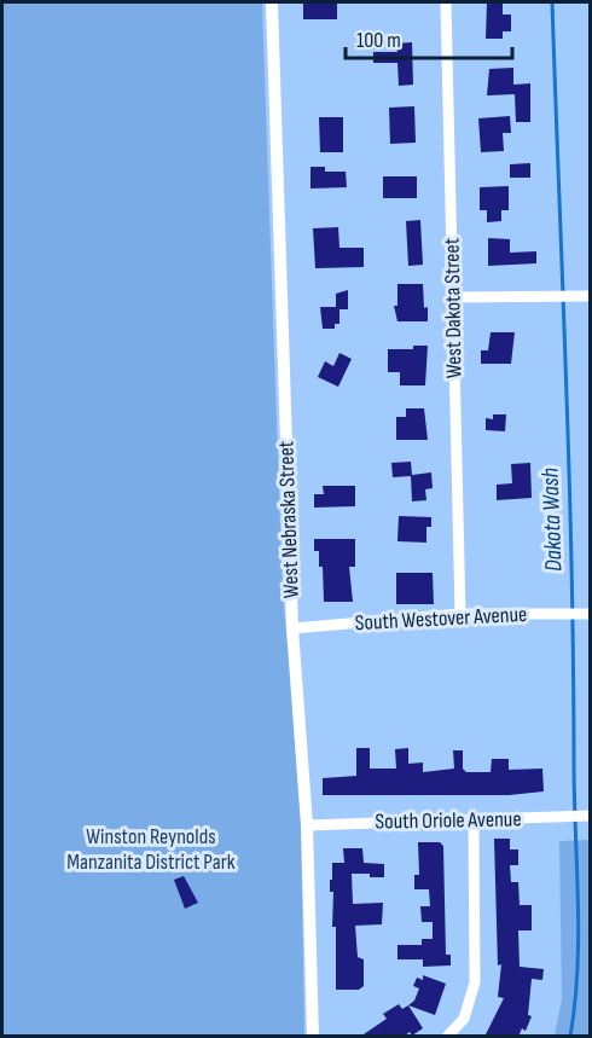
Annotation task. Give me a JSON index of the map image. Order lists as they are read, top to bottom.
{
  "streets": {
    "street": [
      "West Dakota Street",
      "West Nebraska Street",
      "South Westover Avenue",
      "South Oriole Avenue"
    ]
  },
  "crossings": [
    ["West Dakota Street", "South Westover Avenue"],
    ["West Nebraska Street", "South Westover Avenue"],
    ["West Nebraska Street", "South Oriole Avenue"]
  ],
  "water": ["Dakota Wash"],
  "parks": ["Winston Reynolds Manzanita District Park"],
  "scale_bar": "100 m"
}
